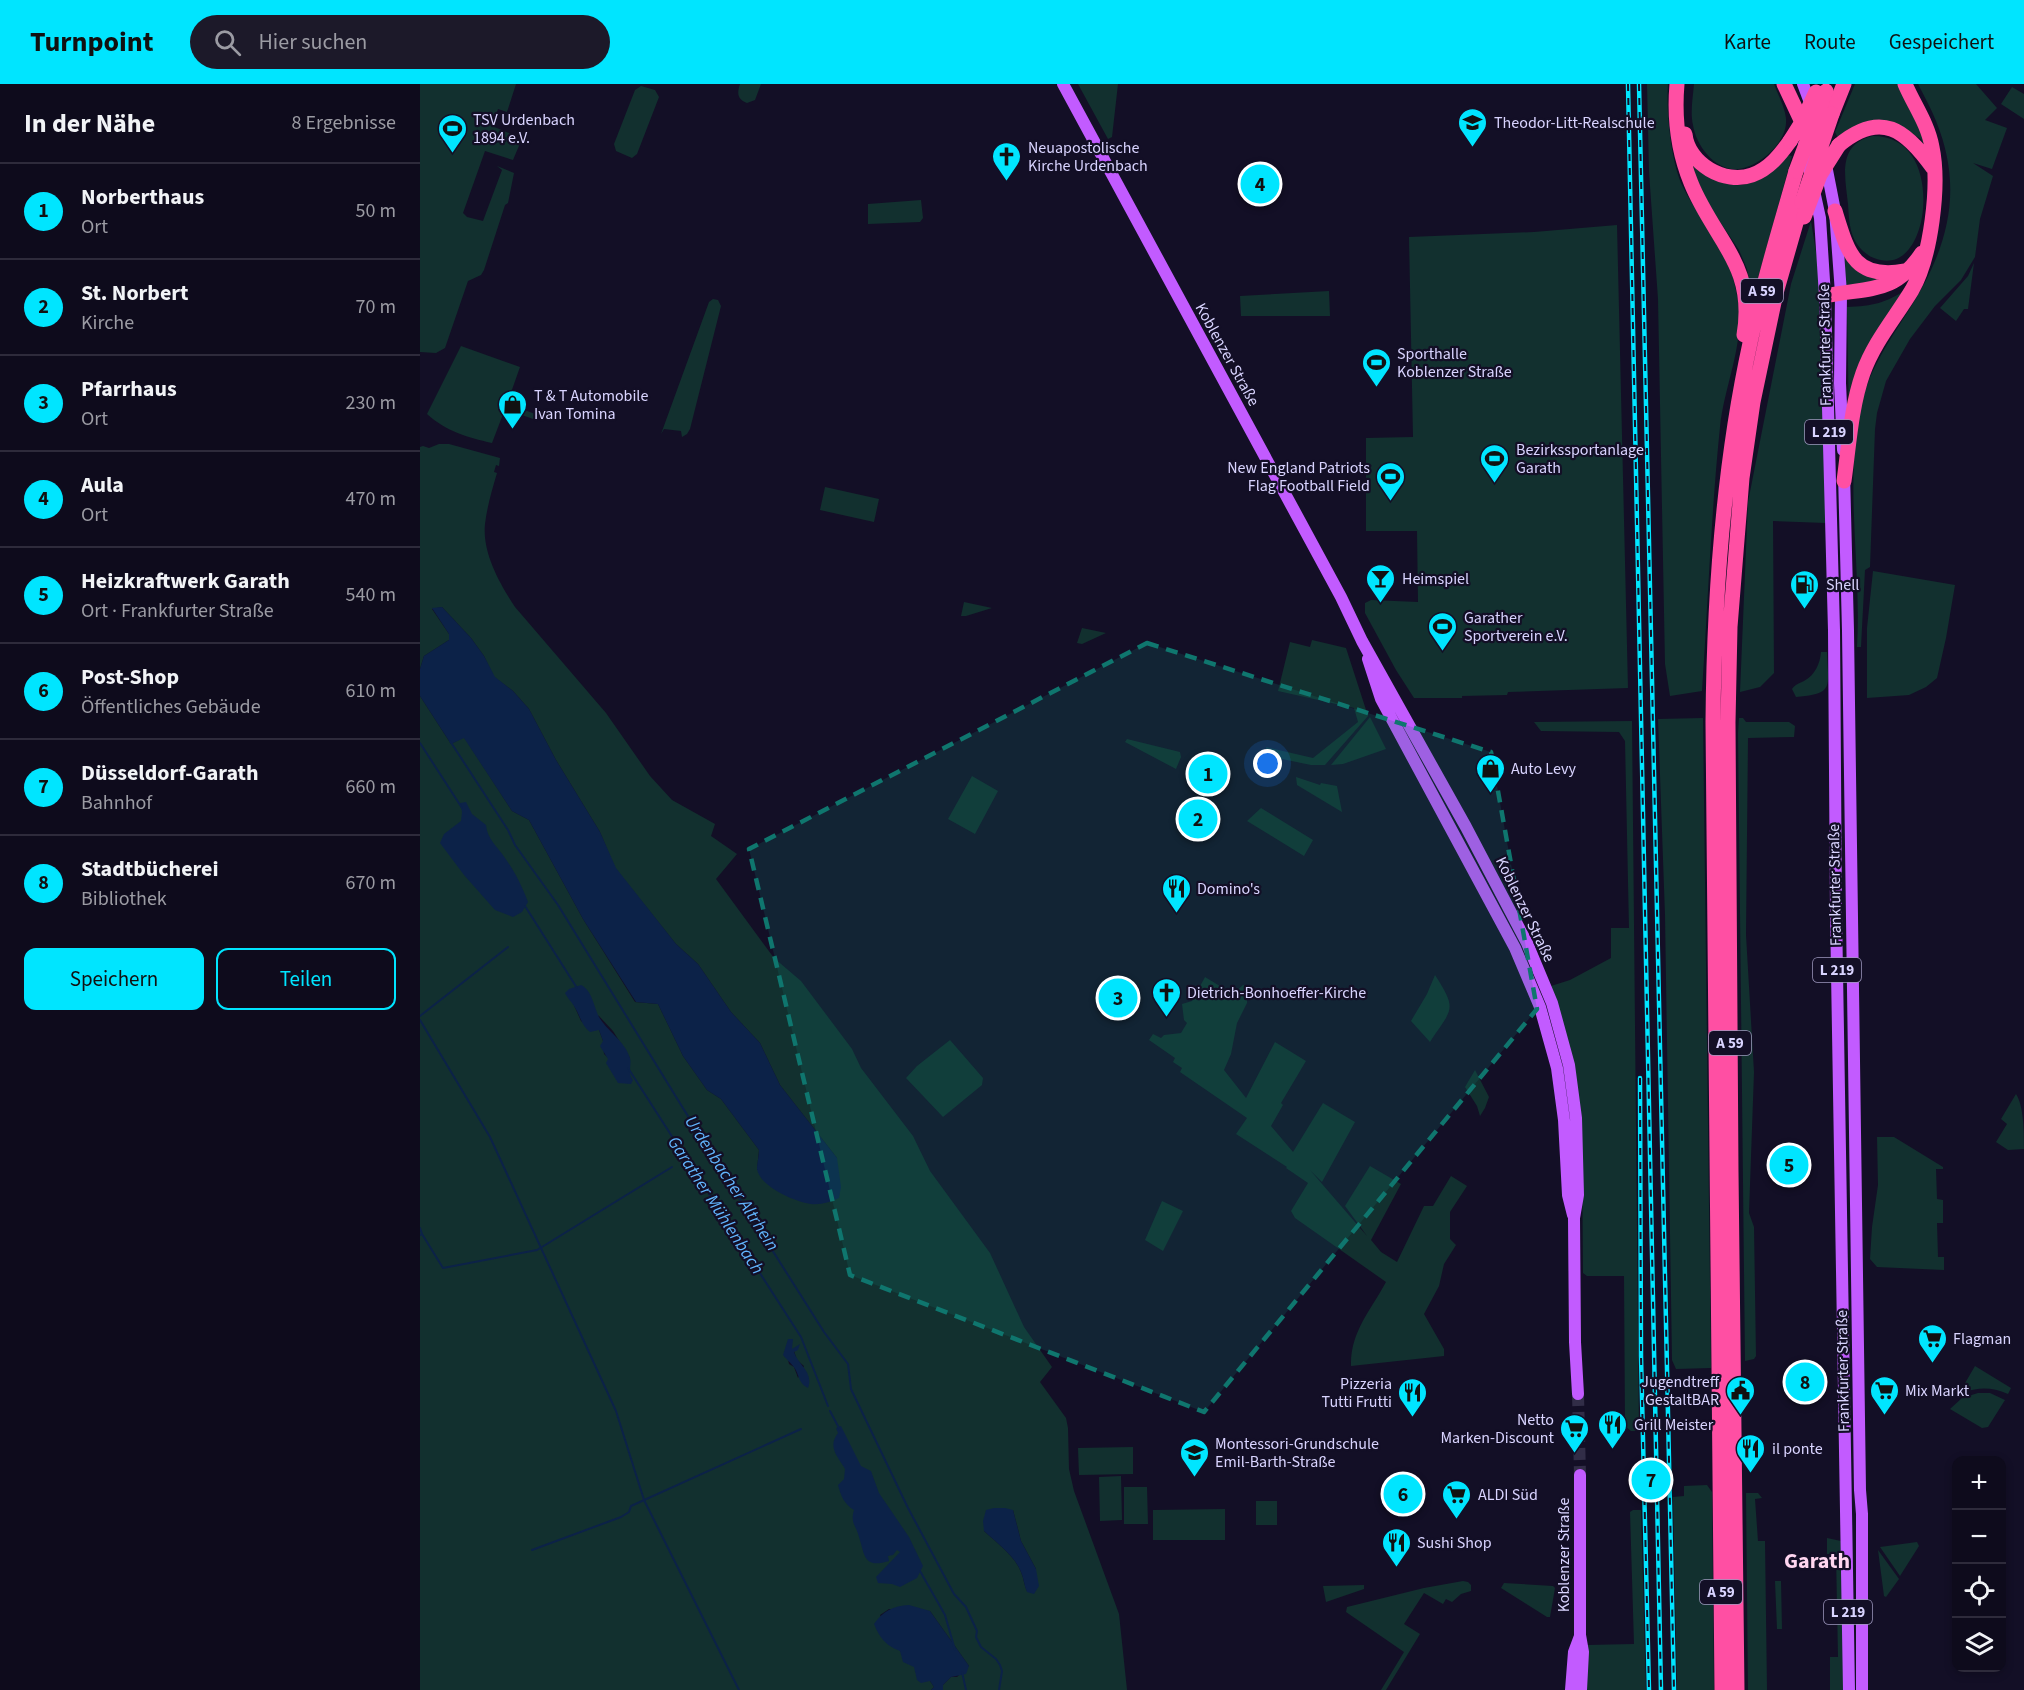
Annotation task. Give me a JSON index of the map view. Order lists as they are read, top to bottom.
{
  "streets": {
    "highway": ["A 59"],
    "main road": ["Frankfurter Straße", "Koblenzer Straße", "L 219"]
  },
  "districts": ["Garath"],
  "water": ["Urdenbacher Altrhein", "Garather Mühlenbach"],
  "places": {
    "school or university": ["Theodor-Litt-Realschule", "Montessori-Grundschule Emil-Barth-Straße"],
    "sports": [
      "TSV Urdenbach 1894 e.V.",
      "Sporthalle Koblenzer Straße",
      "Bezirkssportanlage Garath",
      "New England Patriots Flag Football Field",
      "Garather Sportverein e.V."
    ],
    "church": ["Neuapostolische Kirche Urdenbach", "Dietrich-Bonhoeffer-Kirche"],
    "shop": ["T & T Automobile Ivan Tomina", "Auto Levy"],
    "bar": ["Heimspiel"],
    "fuel station": ["Shell"],
    "restaurant": [
      "Domino's",
      "Pizzeria Tutti Frutti",
      "Grill Meister",
      "il ponte",
      "Sushi Shop"
    ],
    "supermarket": [
      "Flagman",
      "Mix Markt",
      "Netto Marken-Discount",
      "ALDI Süd"
    ],
    "public building": ["Jugendtreff GestaltBAR"]
  },
  "page": {
    "header": "Turnpoint",
    "search": "Hier suchen",
    "nav": ["Karte", "Route", "Gespeichert"],
    "heading": ["In der Nähe", "8 Ergebnisse"],
    "list": [
      {
        "mark": "1",
        "name": "Norberthaus",
        "note": "Ort",
        "value": "50 m"
      },
      {
        "mark": "2",
        "name": "St. Norbert",
        "note": "Kirche",
        "value": "70 m"
      },
      {
        "mark": "3",
        "name": "Pfarrhaus",
        "note": "Ort",
        "value": "230 m"
      },
      {
        "mark": "4",
        "name": "Aula",
        "note": "Ort",
        "value": "470 m"
      },
      {
        "mark": "5",
        "name": "Heizkraftwerk Garath",
        "note": "Ort · Frankfurter Straße",
        "value": "540 m"
      },
      {
        "mark": "6",
        "name": "Post-Shop",
        "note": "Öffentliches Gebäude",
        "value": "610 m"
      },
      {
        "mark": "7",
        "name": "Düsseldorf-Garath",
        "note": "Bahnhof",
        "value": "660 m"
      },
      {
        "mark": "8",
        "name": "Stadtbücherei",
        "note": "Bibliothek",
        "value": "670 m"
      }
    ],
    "pins": [
      "4",
      "1",
      "2",
      "3",
      "5",
      "8",
      "7",
      "6"
    ],
    "buttons": ["Speichern", "Teilen"],
    "map_buttons": ["+", "−"]
  }
}
